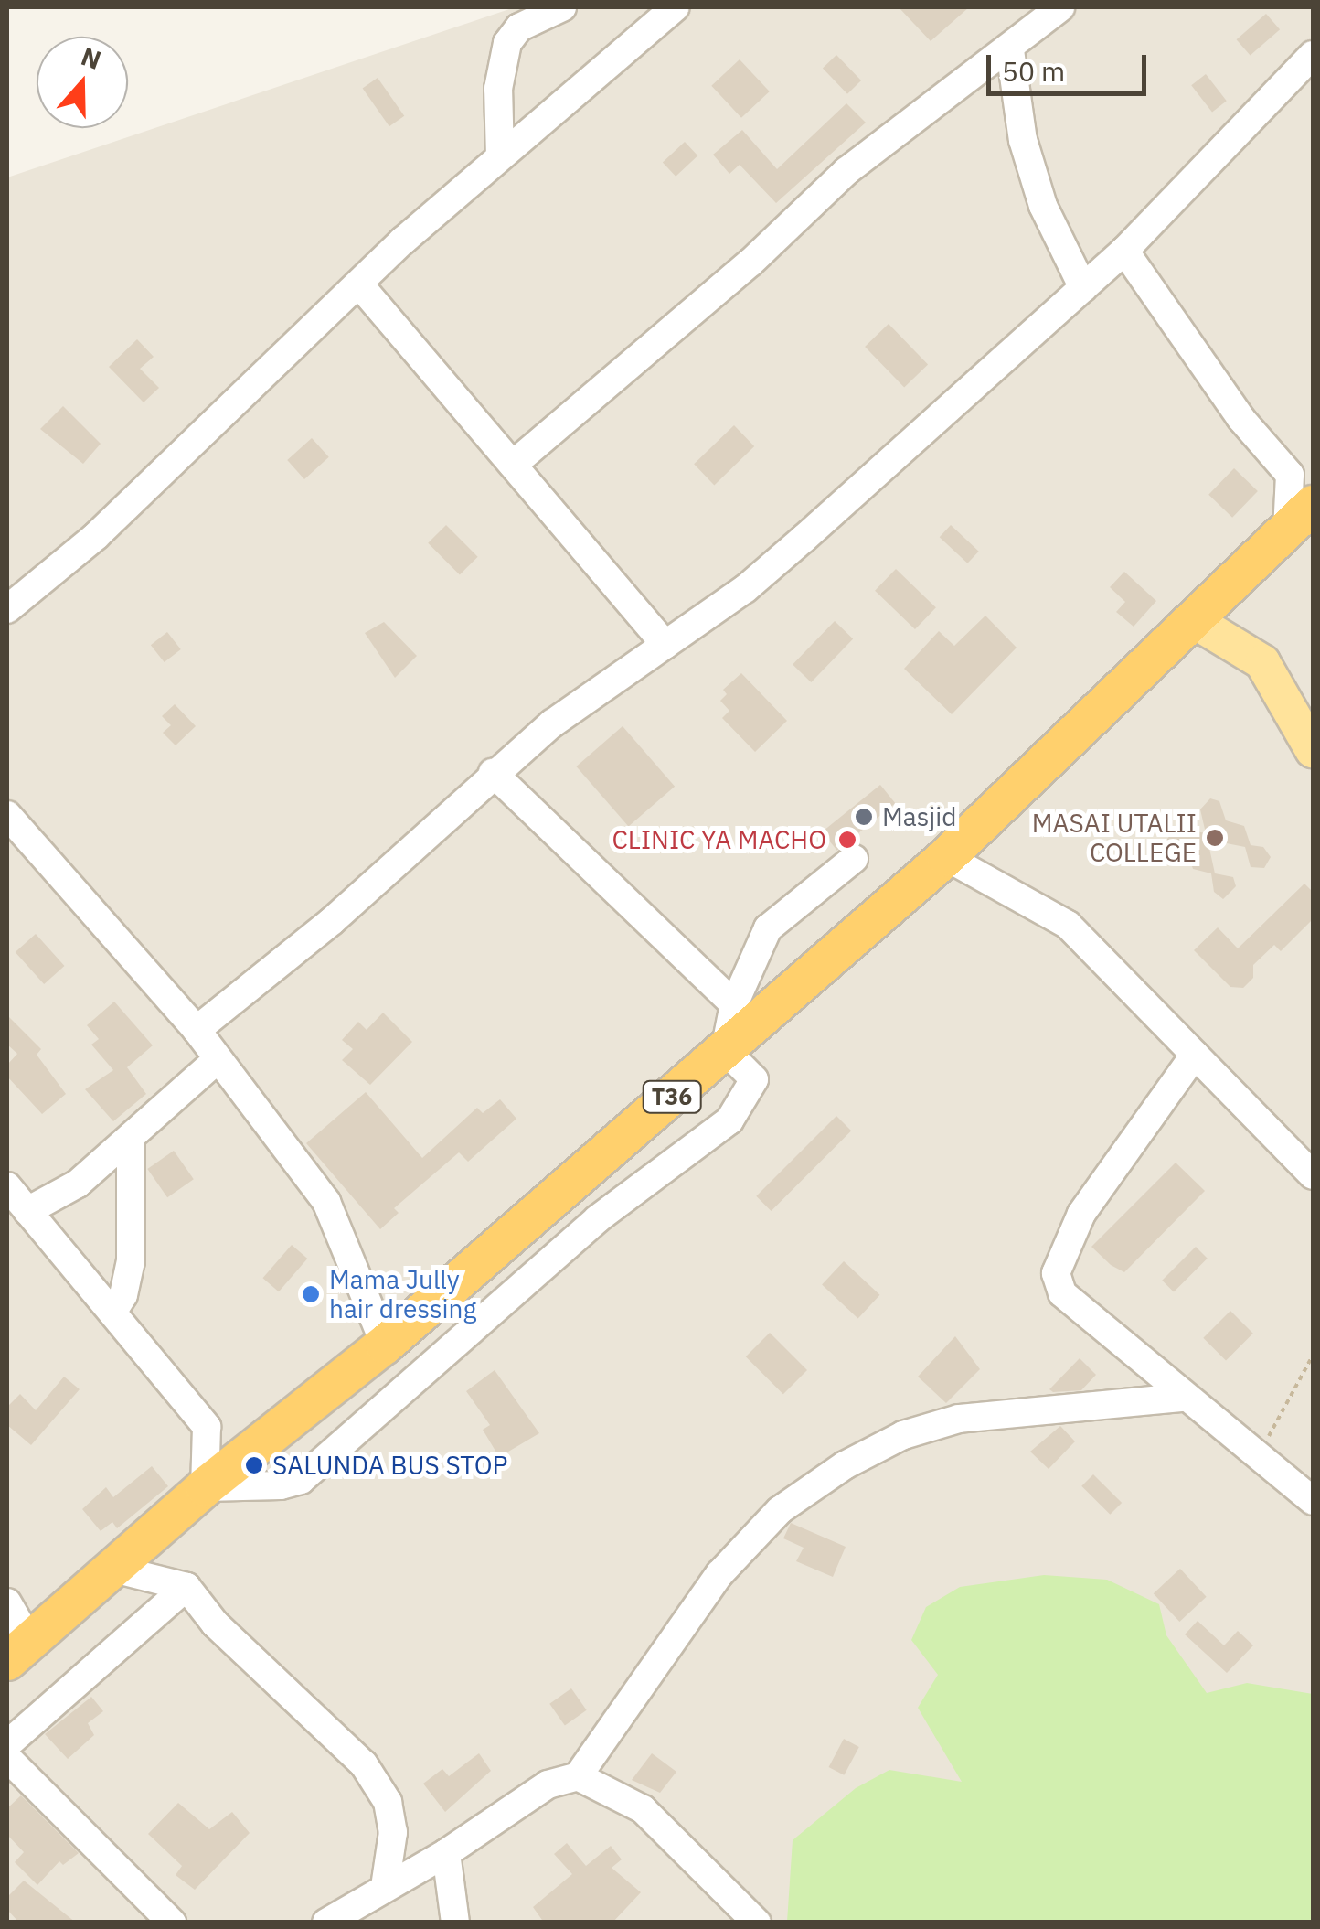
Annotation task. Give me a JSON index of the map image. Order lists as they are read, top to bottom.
{
  "streets": {
    "highway": ["T36"]
  },
  "places": [
    "Masjid",
    "MASAI UTALII COLLEGE",
    "CLINIC YA MACHO",
    "Mama Jully hair dressing",
    "SALUNDA BUS STOP"
  ],
  "scale_bar": "50 m",
  "north": "top"
}
